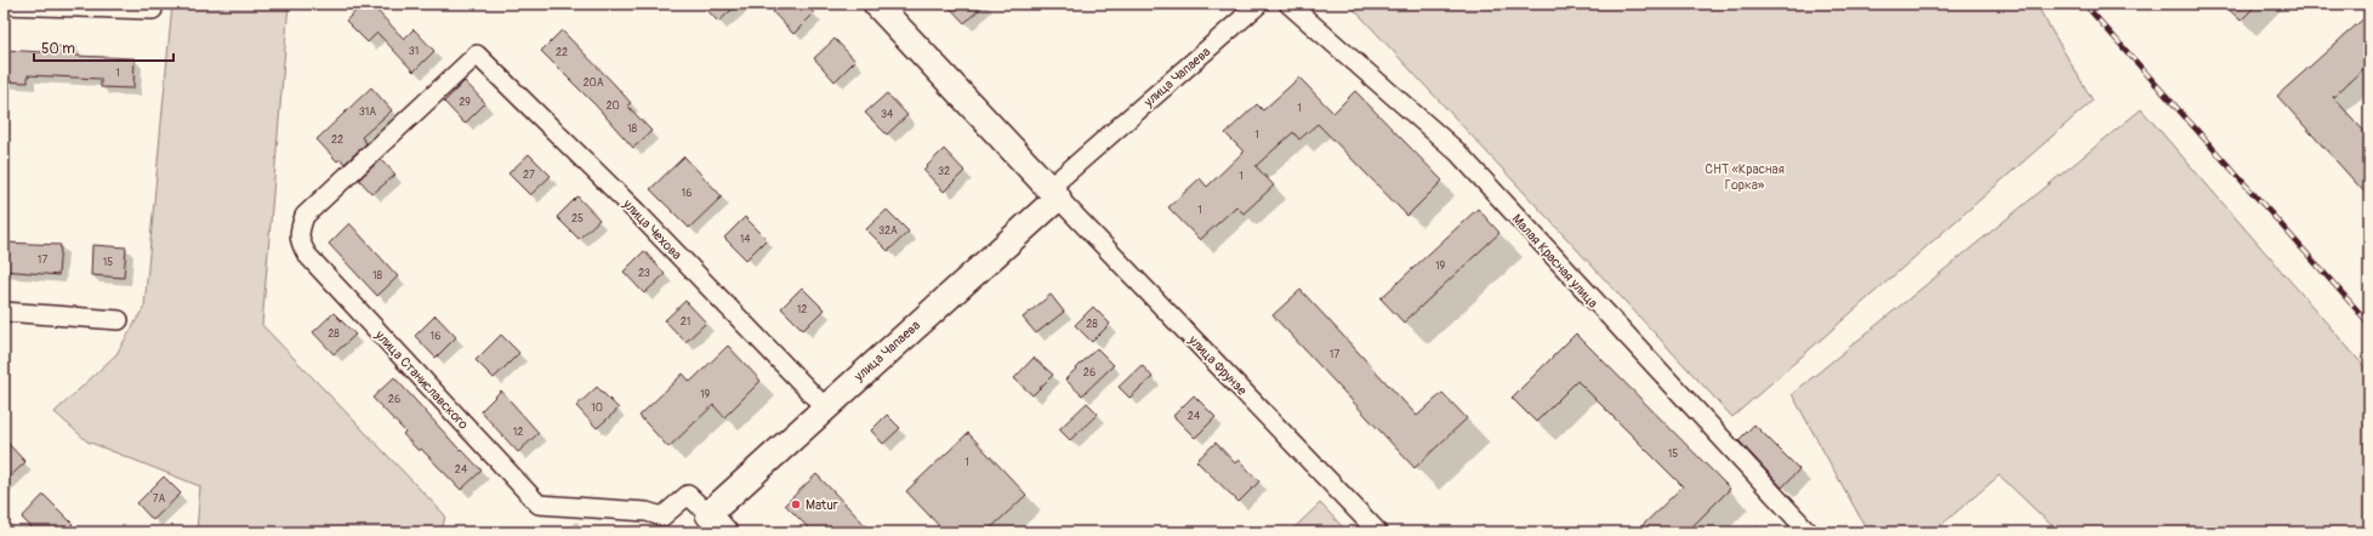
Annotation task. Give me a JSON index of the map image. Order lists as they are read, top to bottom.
{
  "streets": {
    "street": [
      "улица Чапаева",
      "улица Чехова",
      "Малая Красная улица",
      "улица Фрунзе",
      "улица Станиславского"
    ]
  },
  "crossings": [
    ["улица Чапаева", "улица Чехова"],
    ["улица Чапаева", "улица Фрунзе"],
    ["улица Чапаева", "улица Станиславского"],
    ["улица Чехова", "улица Станиславского"]
  ],
  "parks": ["СНТ «Красная Горка»"],
  "places": ["Matur"],
  "house_numbers": [
    "31",
    "22",
    "1",
    "20А",
    "29",
    "20",
    "1",
    "31А",
    "34",
    "18",
    "1",
    "22",
    "32",
    "27",
    "1",
    "16",
    "1",
    "25",
    "32А",
    "14",
    "17",
    "15",
    "19",
    "23",
    "18",
    "12",
    "21",
    "28",
    "28",
    "16",
    "17",
    "26",
    "19",
    "26",
    "10",
    "24",
    "12",
    "15",
    "1",
    "24",
    "7А"
  ],
  "scale_bar": "50 m"
}
